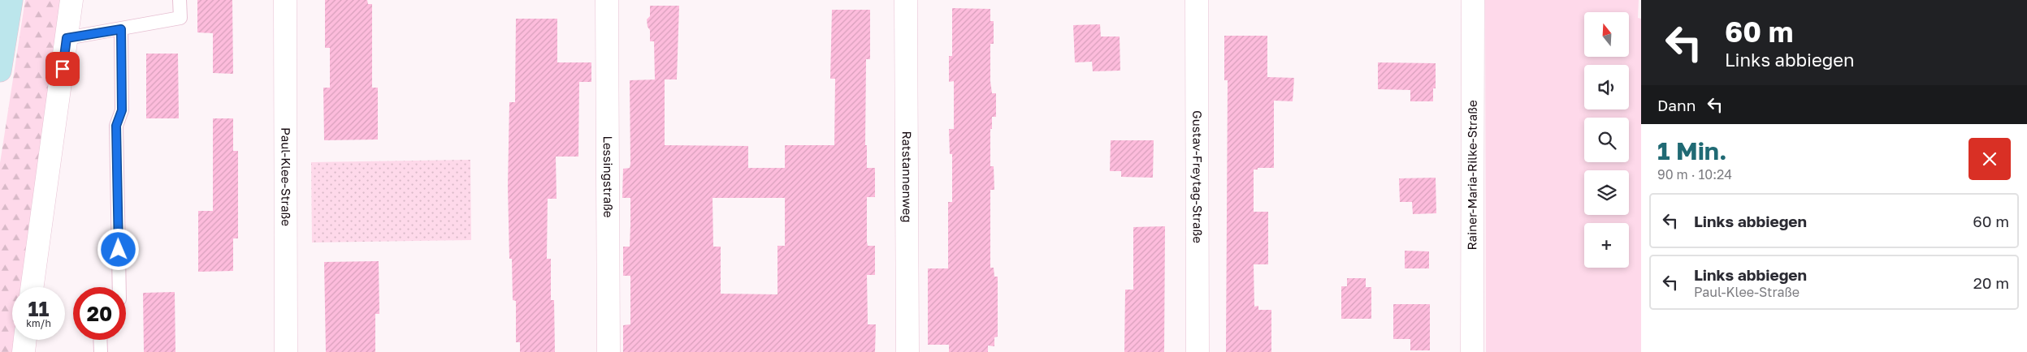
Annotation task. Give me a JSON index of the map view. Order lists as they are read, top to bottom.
{
  "streets": {
    "street": [
      "Paul-Klee-Straße",
      "Lessingstraße",
      "Ratstannenweg",
      "Gustav-Freytag-Straße",
      "Rainer-Maria-Rilke-Straße"
    ]
  },
  "north": "top",
  "page": {
    "turn": ["60 m", "Links abbiegen"],
    "map_buttons": "+",
    "then": "Dann",
    "heading": ["1 Min.", "90 m · 10:24"],
    "list": [
      {
        "name": "Links abbiegen",
        "value": "60 m"
      },
      {
        "name": "Links abbiegen",
        "note": "Paul-Klee-Straße",
        "value": "20 m"
      }
    ],
    "speed": "11 km/h",
    "limit": "20"
  }
}
